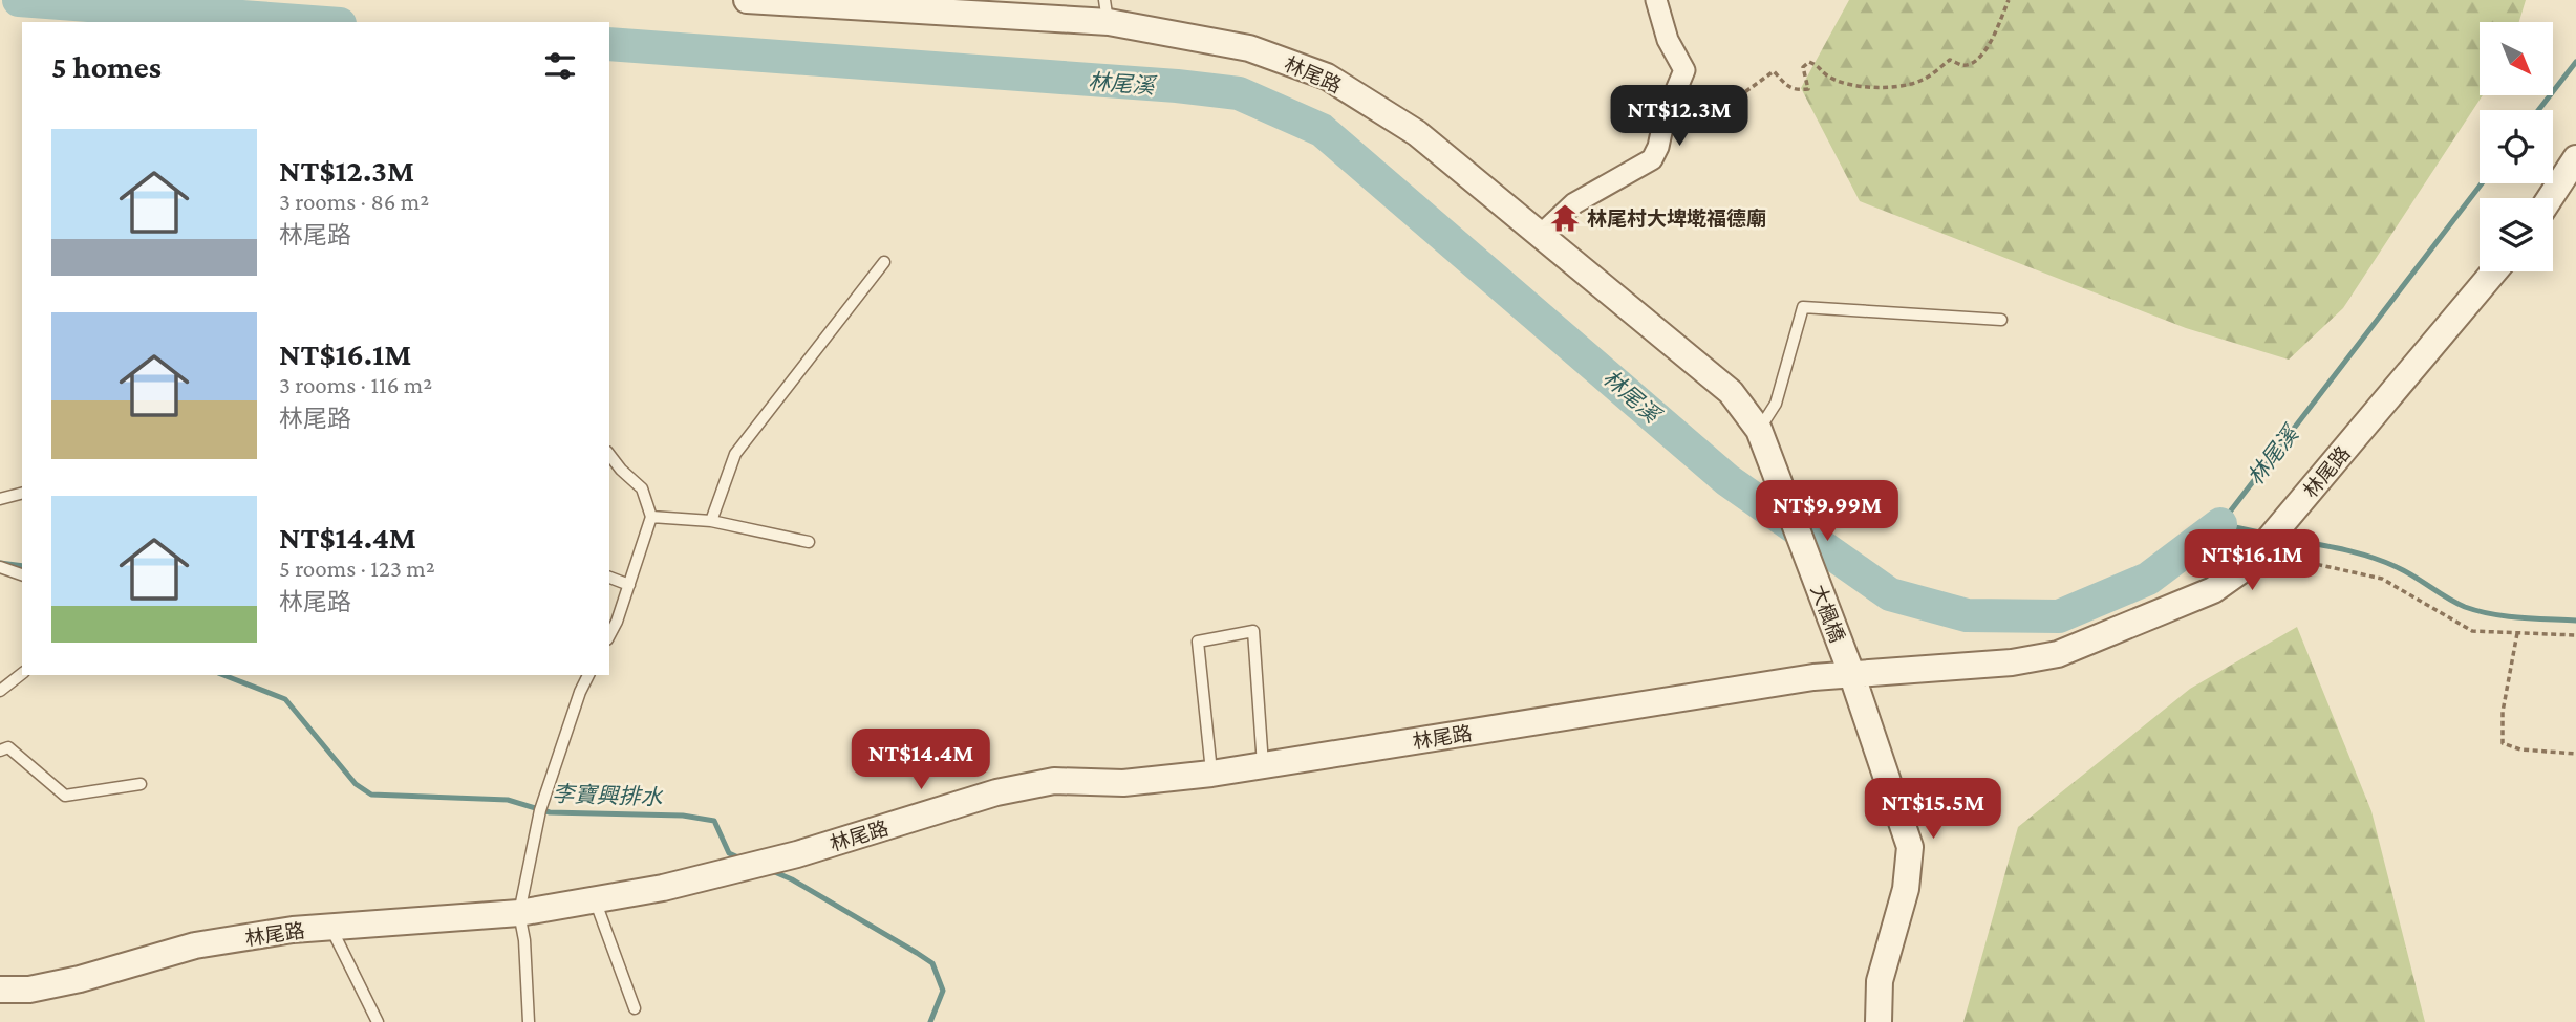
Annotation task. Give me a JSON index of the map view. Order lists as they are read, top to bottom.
{
  "streets": {
    "street": ["林尾路", "大楓橋"]
  },
  "crossings": [
    ["林尾路", "大楓橋"]
  ],
  "water": ["林尾溪", "李寶興排水"],
  "places": {
    "temple": ["林尾村大埤墘福德廟"]
  },
  "north": "bottom right",
  "page": {
    "heading": "5 homes",
    "price": [
      "NT$12.3M",
      "NT$9.99M",
      "NT$16.1M",
      "NT$14.4M",
      "NT$15.5M"
    ],
    "list": [
      {
        "name": "NT$12.3M",
        "note": "3 rooms · 86 m² · 林尾路"
      },
      {
        "name": "NT$16.1M",
        "note": "3 rooms · 116 m² · 林尾路"
      },
      {
        "name": "NT$14.4M",
        "note": "5 rooms · 123 m² · 林尾路"
      }
    ]
  }
}
